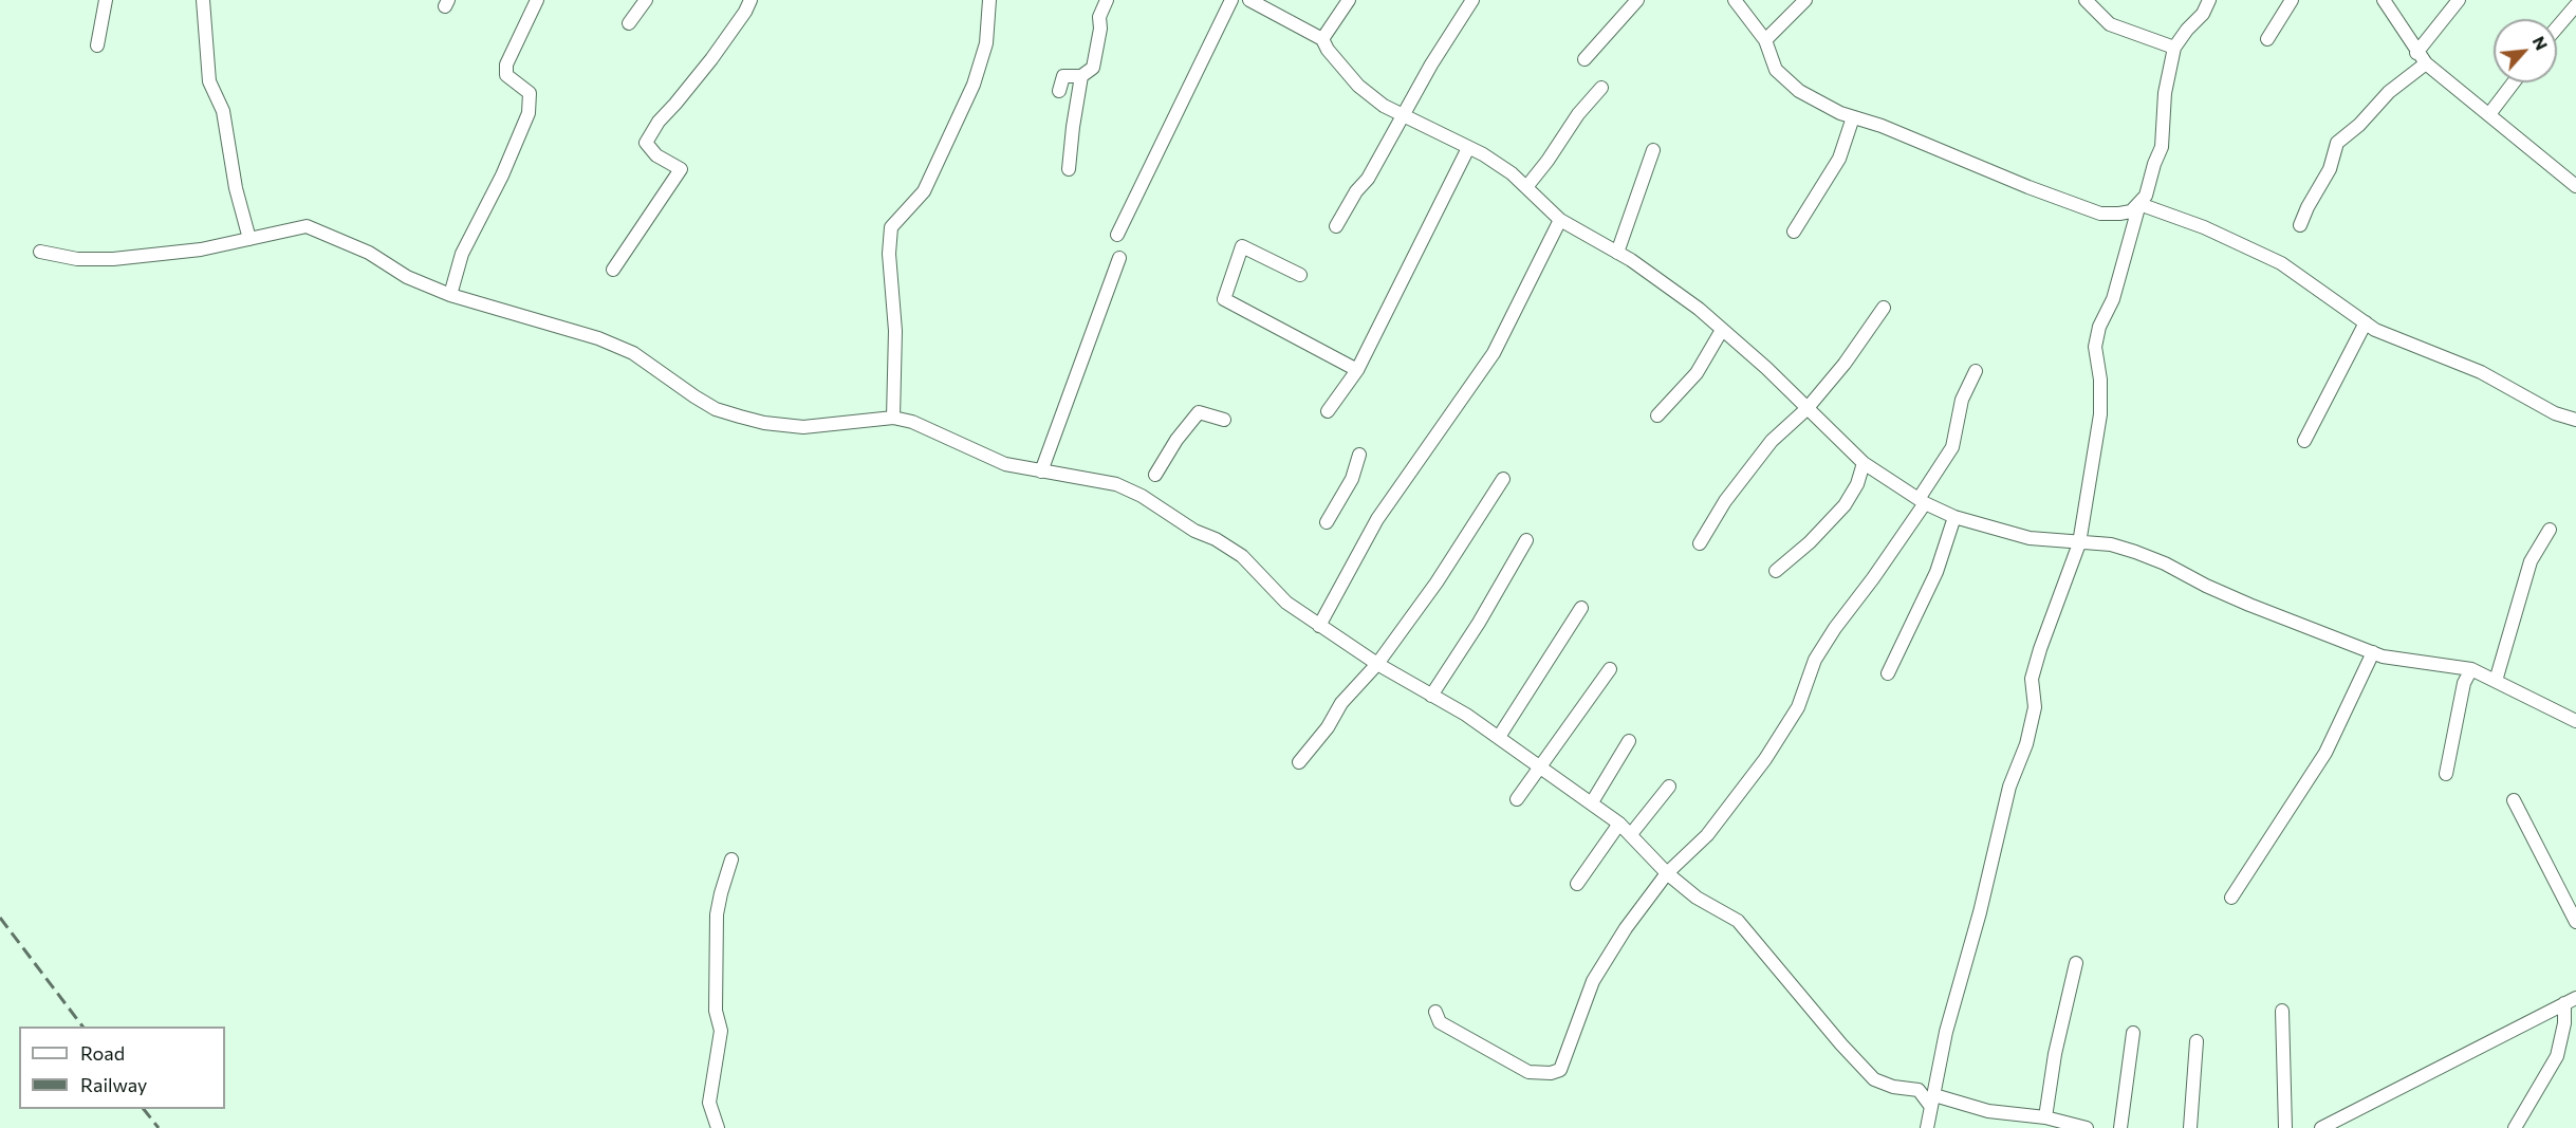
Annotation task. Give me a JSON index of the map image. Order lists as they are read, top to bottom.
{
  "legend": ["Road", "Railway"],
  "north": "top right"
}
